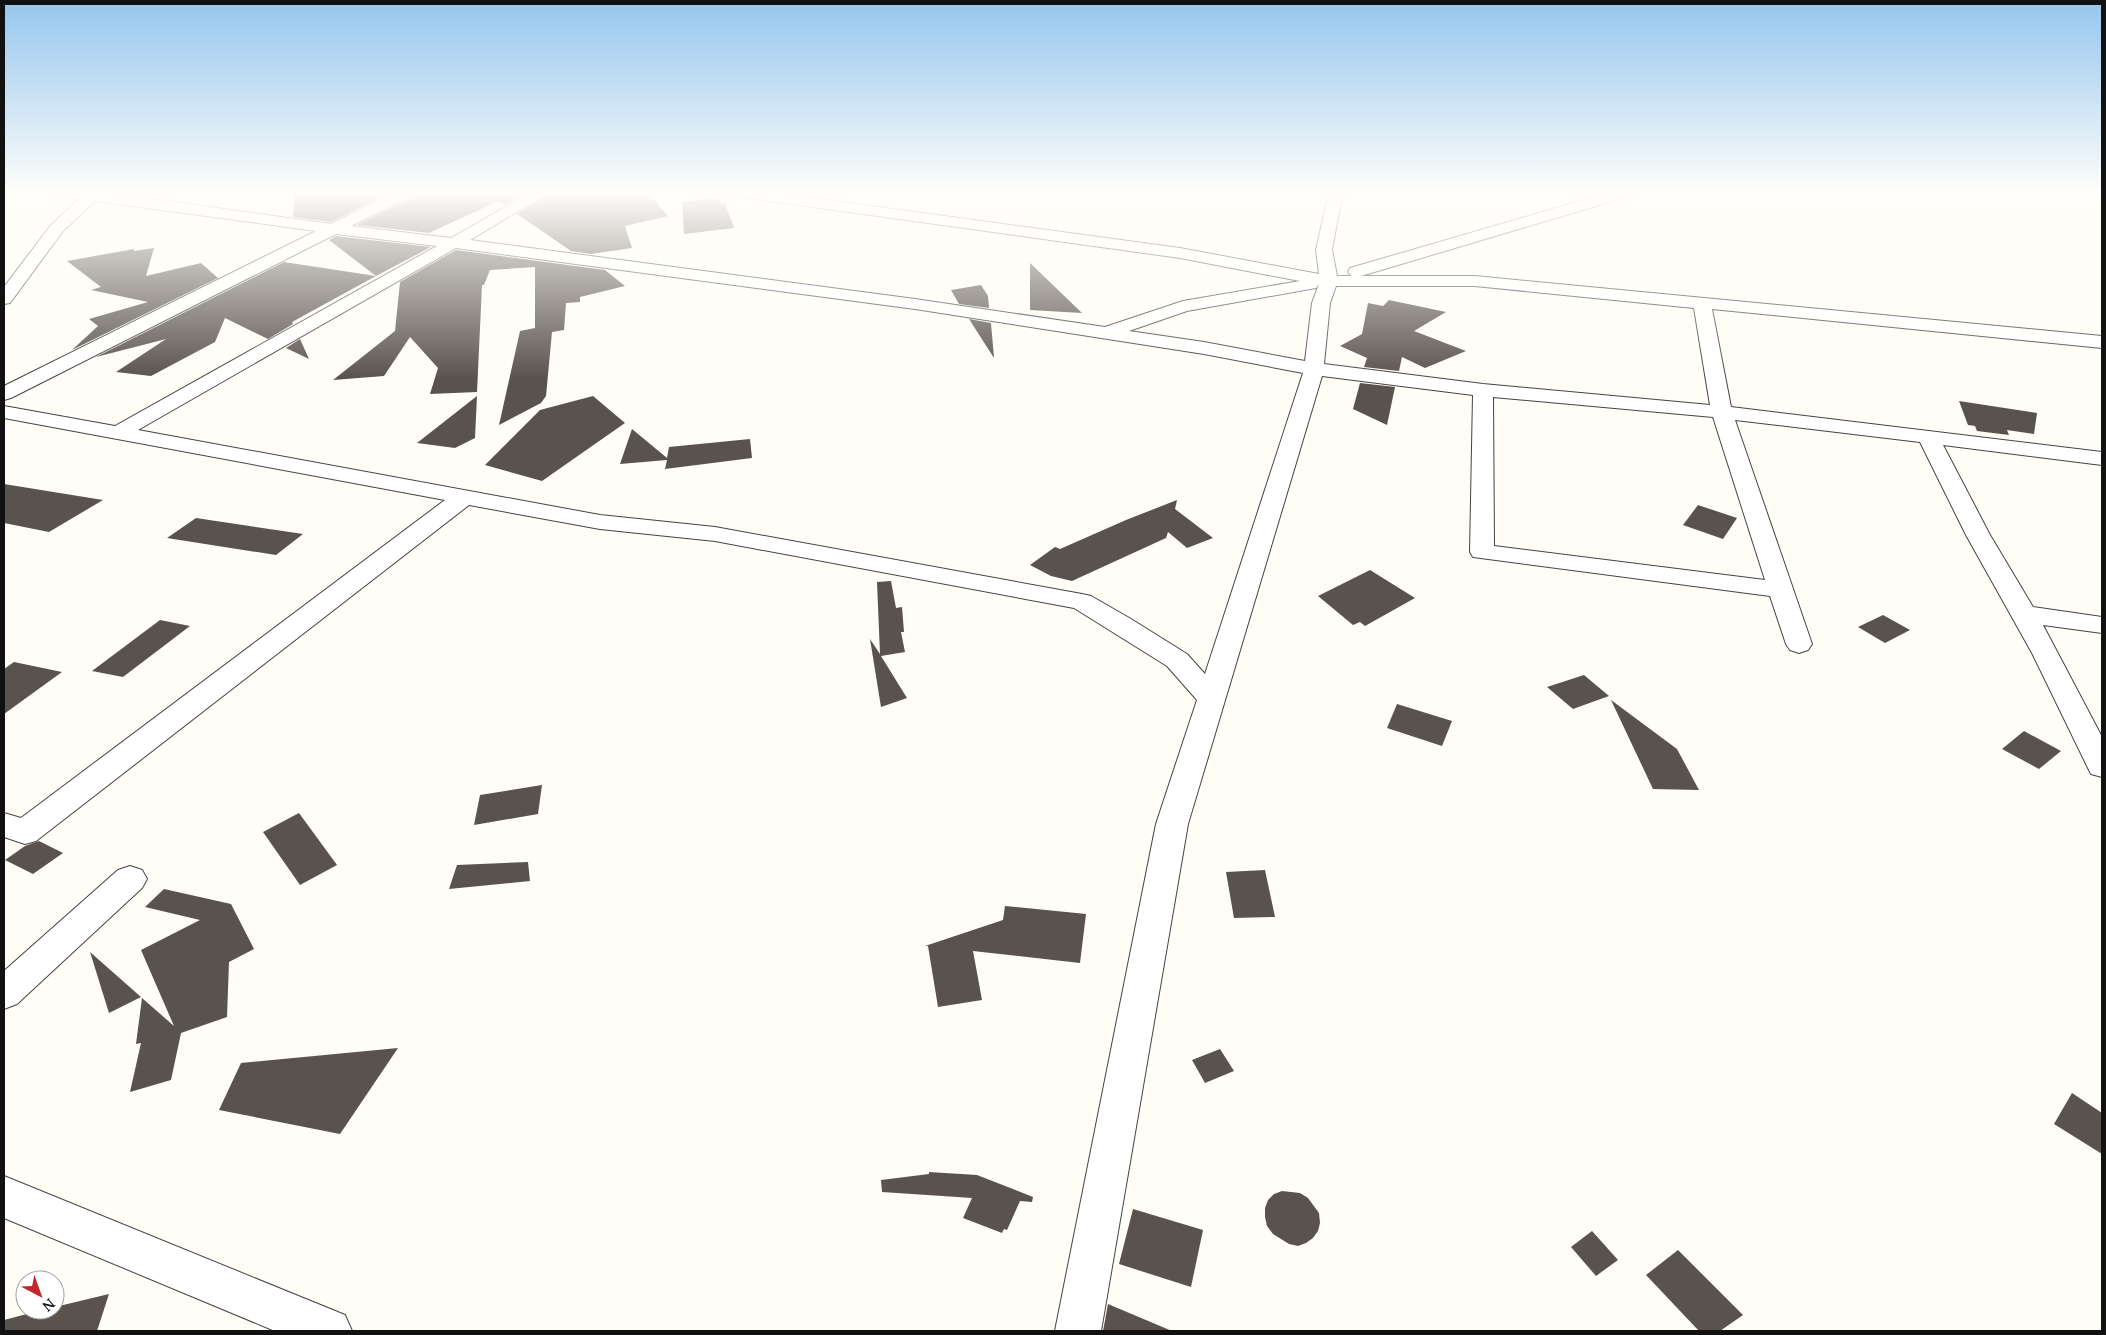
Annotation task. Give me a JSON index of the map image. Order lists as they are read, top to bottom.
{
  "north": "bottom right"
}
